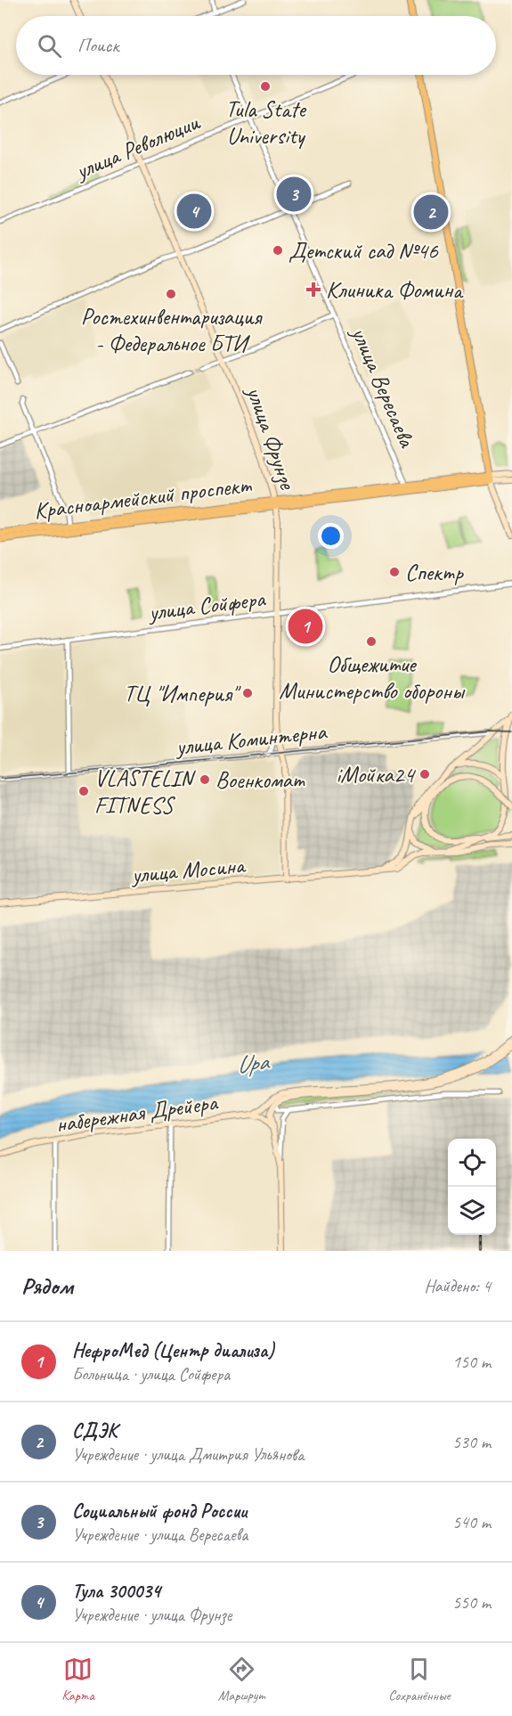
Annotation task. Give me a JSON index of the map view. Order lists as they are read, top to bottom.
{
  "streets": {
    "main road": [
      "улица Фрунзе",
      "Красноармейский проспект",
      "улица Коминтерна",
      "улица Мосина",
      "набережная Дрейера"
    ],
    "street": ["улица Революции", "улица Вересаева", "улица Сойфера"]
  },
  "crossings": [
    ["улица Революции", "улица Вересаева"],
    ["улица Революции", "улица Фрунзе"],
    ["улица Вересаева", "Красноармейский проспект"],
    ["улица Фрунзе", "Красноармейский проспект"],
    ["улица Фрунзе", "улица Сойфера"],
    ["улица Фрунзе", "улица Коминтерна"],
    ["улица Фрунзе", "улица Мосина"]
  ],
  "water": ["Upa"],
  "places": {
    "other": [
      "Tula State University",
      "Детский сад №46",
      "Ростехинвентаризация - Федеральное БТИ",
      "Спектр",
      "Общежитие Министерство обороны",
      "ТЦ \"Империя\"",
      "iМойка24",
      "Военкомат",
      "VLASTELIN FITNESS"
    ],
    "health": ["Клиника Фомина"]
  },
  "page": {
    "search": "Поиск",
    "pins": [
      "3",
      "4",
      "2",
      "1"
    ],
    "heading": ["Рядом", "Найдено: 4"],
    "list": [
      {
        "mark": "1",
        "name": "НефроМед (Центр диализа)",
        "note": "Больница · улица Сойфера",
        "value": "150 m"
      },
      {
        "mark": "2",
        "name": "СДЭК",
        "note": "Учреждение · улица Дмитрия Ульянова",
        "value": "530 m"
      },
      {
        "mark": "3",
        "name": "Социальный фонд России",
        "note": "Учреждение · улица Вересаева",
        "value": "540 m"
      },
      {
        "mark": "4",
        "name": "Тула 300034",
        "note": "Учреждение · улица Фрунзе",
        "value": "550 m"
      }
    ],
    "nav": ["Карта", "Маршрут", "Сохранённые"]
  }
}
